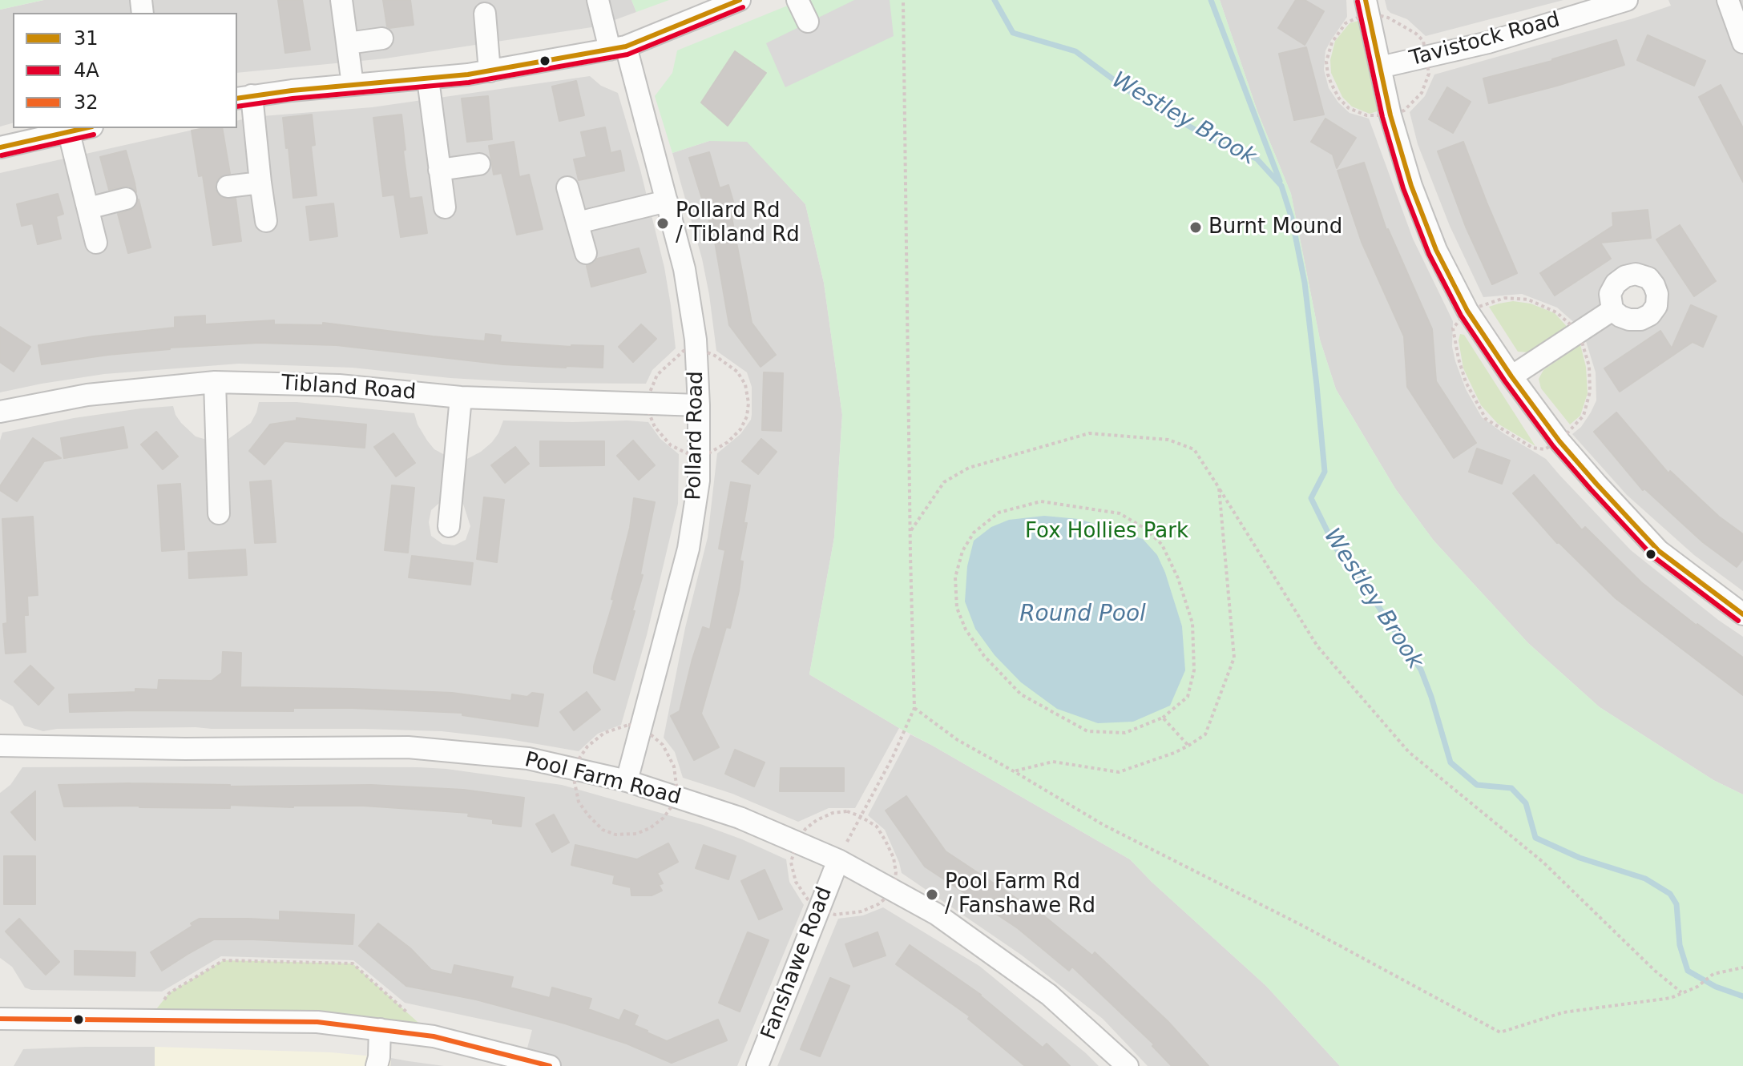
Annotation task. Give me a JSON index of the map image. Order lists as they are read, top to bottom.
{
  "streets": {
    "street": [
      "Tavistock Road",
      "Tibland Road",
      "Pollard Road",
      "Pool Farm Road",
      "Fanshawe Road"
    ]
  },
  "crossings": [
    ["Tibland Road", "Pollard Road"],
    ["Pollard Road", "Pool Farm Road"],
    ["Pool Farm Road", "Fanshawe Road"]
  ],
  "water": ["Westley Brook", "Round Pool"],
  "parks": ["Fox Hollies Park"],
  "places": ["Pollard Rd / Tibland Rd", "Burnt Mound", "Pool Farm Rd / Fanshawe Rd"],
  "lines": ["transit line 31", "transit line 4A", "transit line 32"],
  "legend": ["31", "4A", "32"]
}
